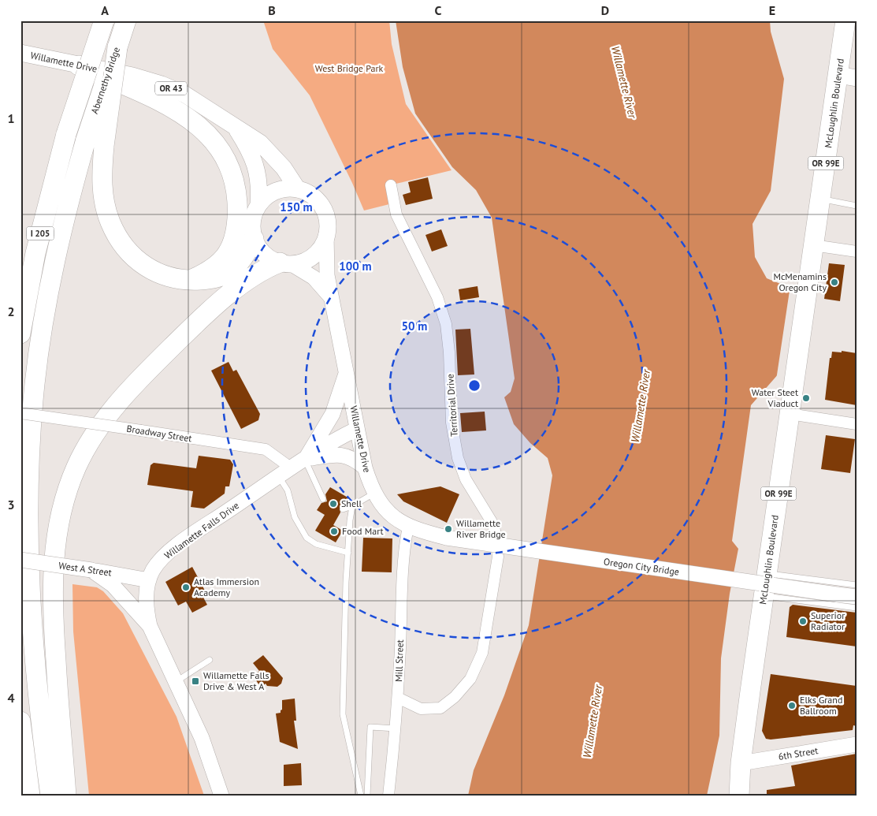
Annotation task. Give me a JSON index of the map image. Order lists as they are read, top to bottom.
{
  "streets": {
    "highway": [
      "Abernethy Bridge",
      "McLoughlin Boulevard",
      "OR 99E",
      "I 205"
    ],
    "main road": [
      "Willamette Drive",
      "OR 43",
      "Willamette Falls Drive",
      "Oregon City Bridge",
      "West A Street",
      "6th Street"
    ],
    "street": ["Territorial Drive", "Broadway Street", "Mill Street"]
  },
  "crossings": [
    ["Willamette Drive", "OR 43"],
    ["Willamette Drive", "Willamette Falls Drive"],
    ["Willamette Drive", "Oregon City Bridge"],
    ["Willamette Drive", "Mill Street"],
    ["McLoughlin Boulevard", "6th Street"],
    ["Territorial Drive", "Mill Street"],
    ["Broadway Street", "Willamette Falls Drive"],
    ["Willamette Falls Drive", "West A Street"]
  ],
  "water": ["Willamette River"],
  "parks": ["West Bridge Park"],
  "places": {
    "other": [
      "McMenamins Oregon City",
      "Water Steet Viaduct",
      "Shell",
      "Willamette River Bridge",
      "Food Mart",
      "Atlas Immersion Academy",
      "Superior Radiator",
      "Elks Grand Ballroom"
    ],
    "transit": ["Willamette Falls Drive & West A"]
  },
  "grid": {
    "columns": [
      "A",
      "B",
      "C",
      "D",
      "E"
    ],
    "rows": [
      "1",
      "2",
      "3",
      "4"
    ]
  },
  "rings": ["150 m", "100 m", "50 m"]
}
